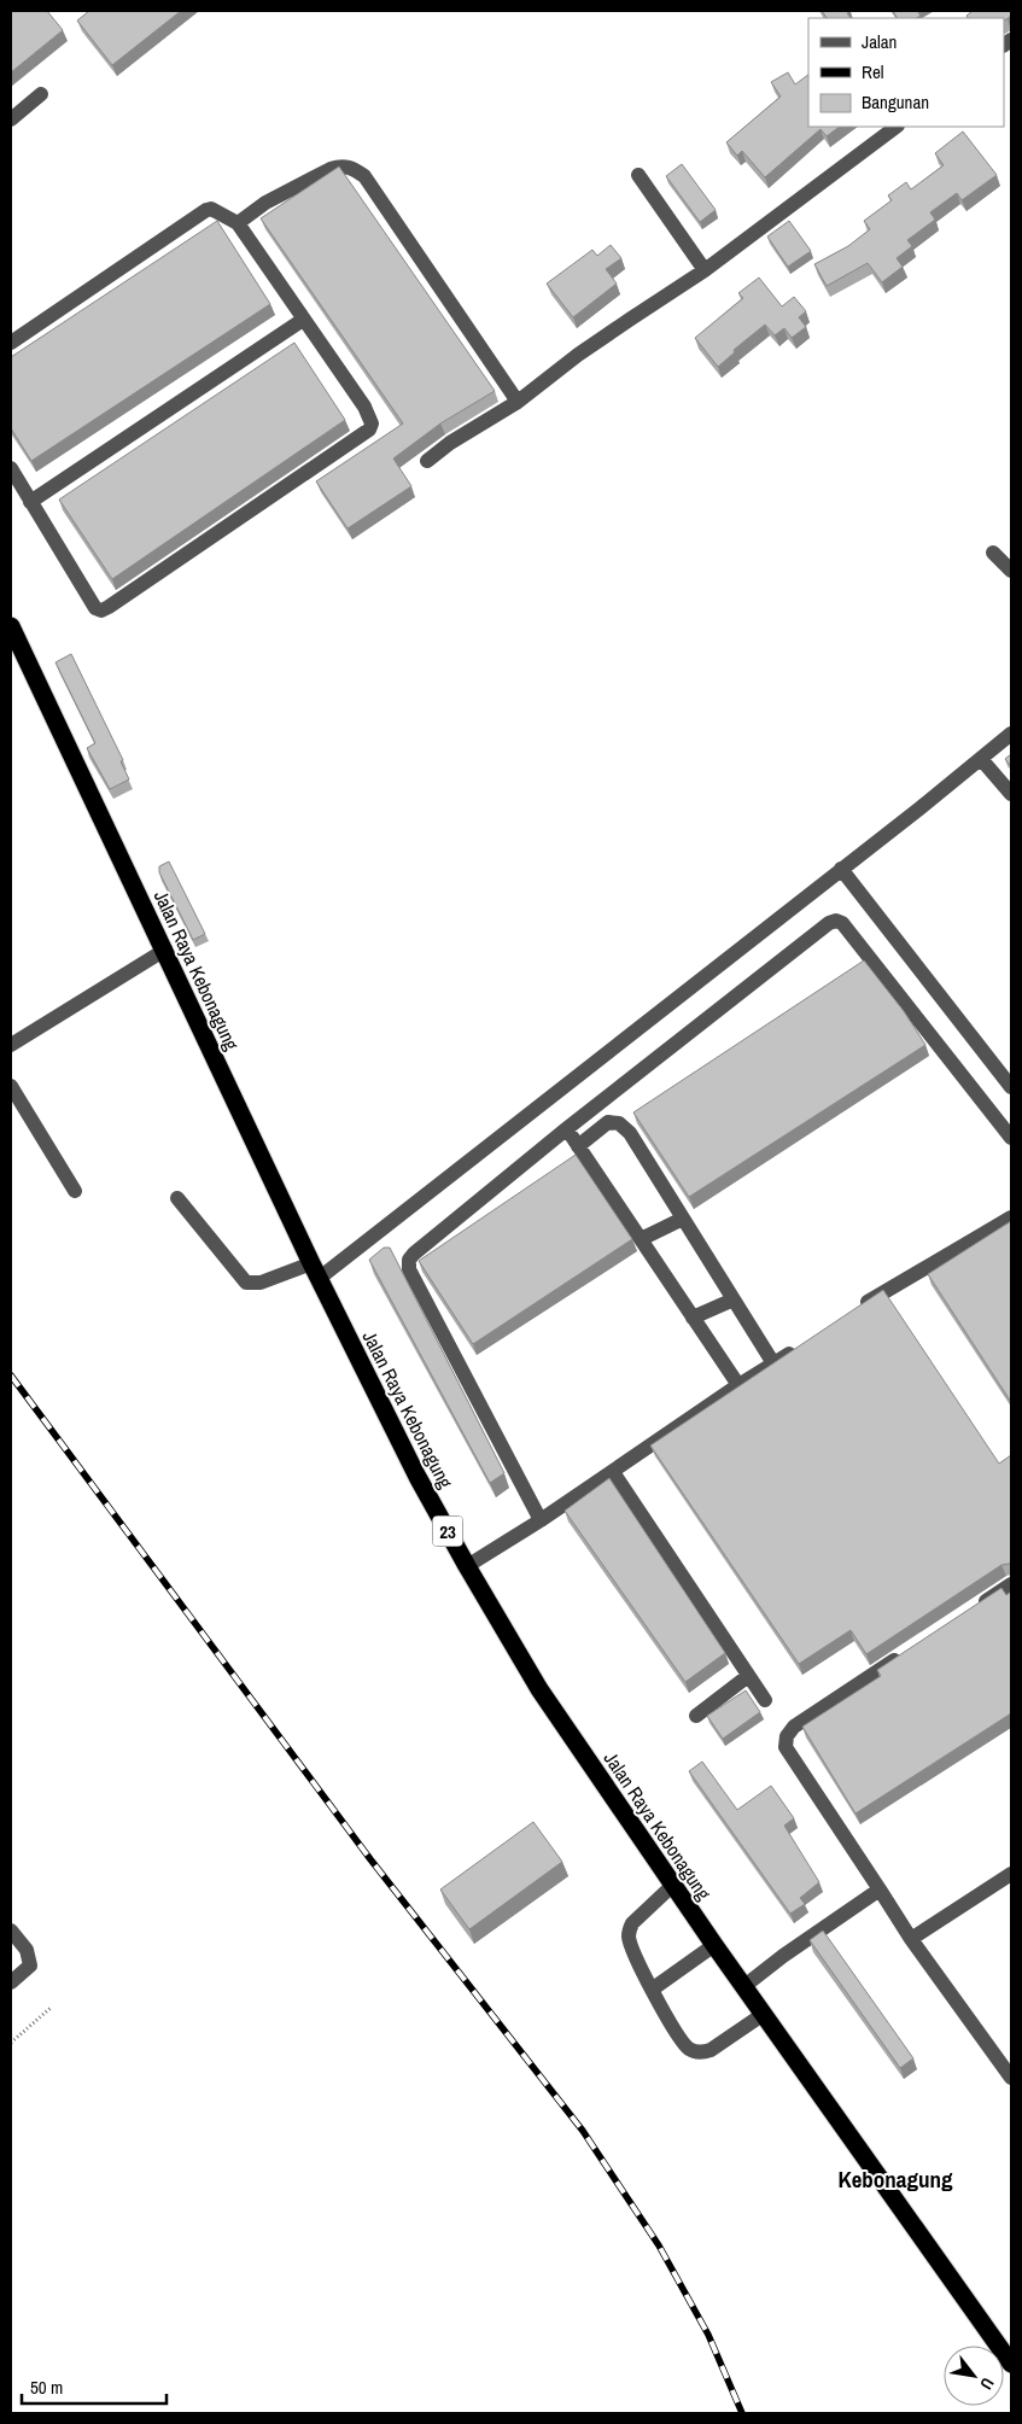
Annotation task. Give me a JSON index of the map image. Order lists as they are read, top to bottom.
{
  "streets": {
    "highway": ["Jalan Raya Kebonagung", "23"]
  },
  "districts": ["Kebonagung"],
  "legend": ["Jalan", "Rel", "Bangunan"],
  "scale_bar": "50 m",
  "north": "bottom right"
}
